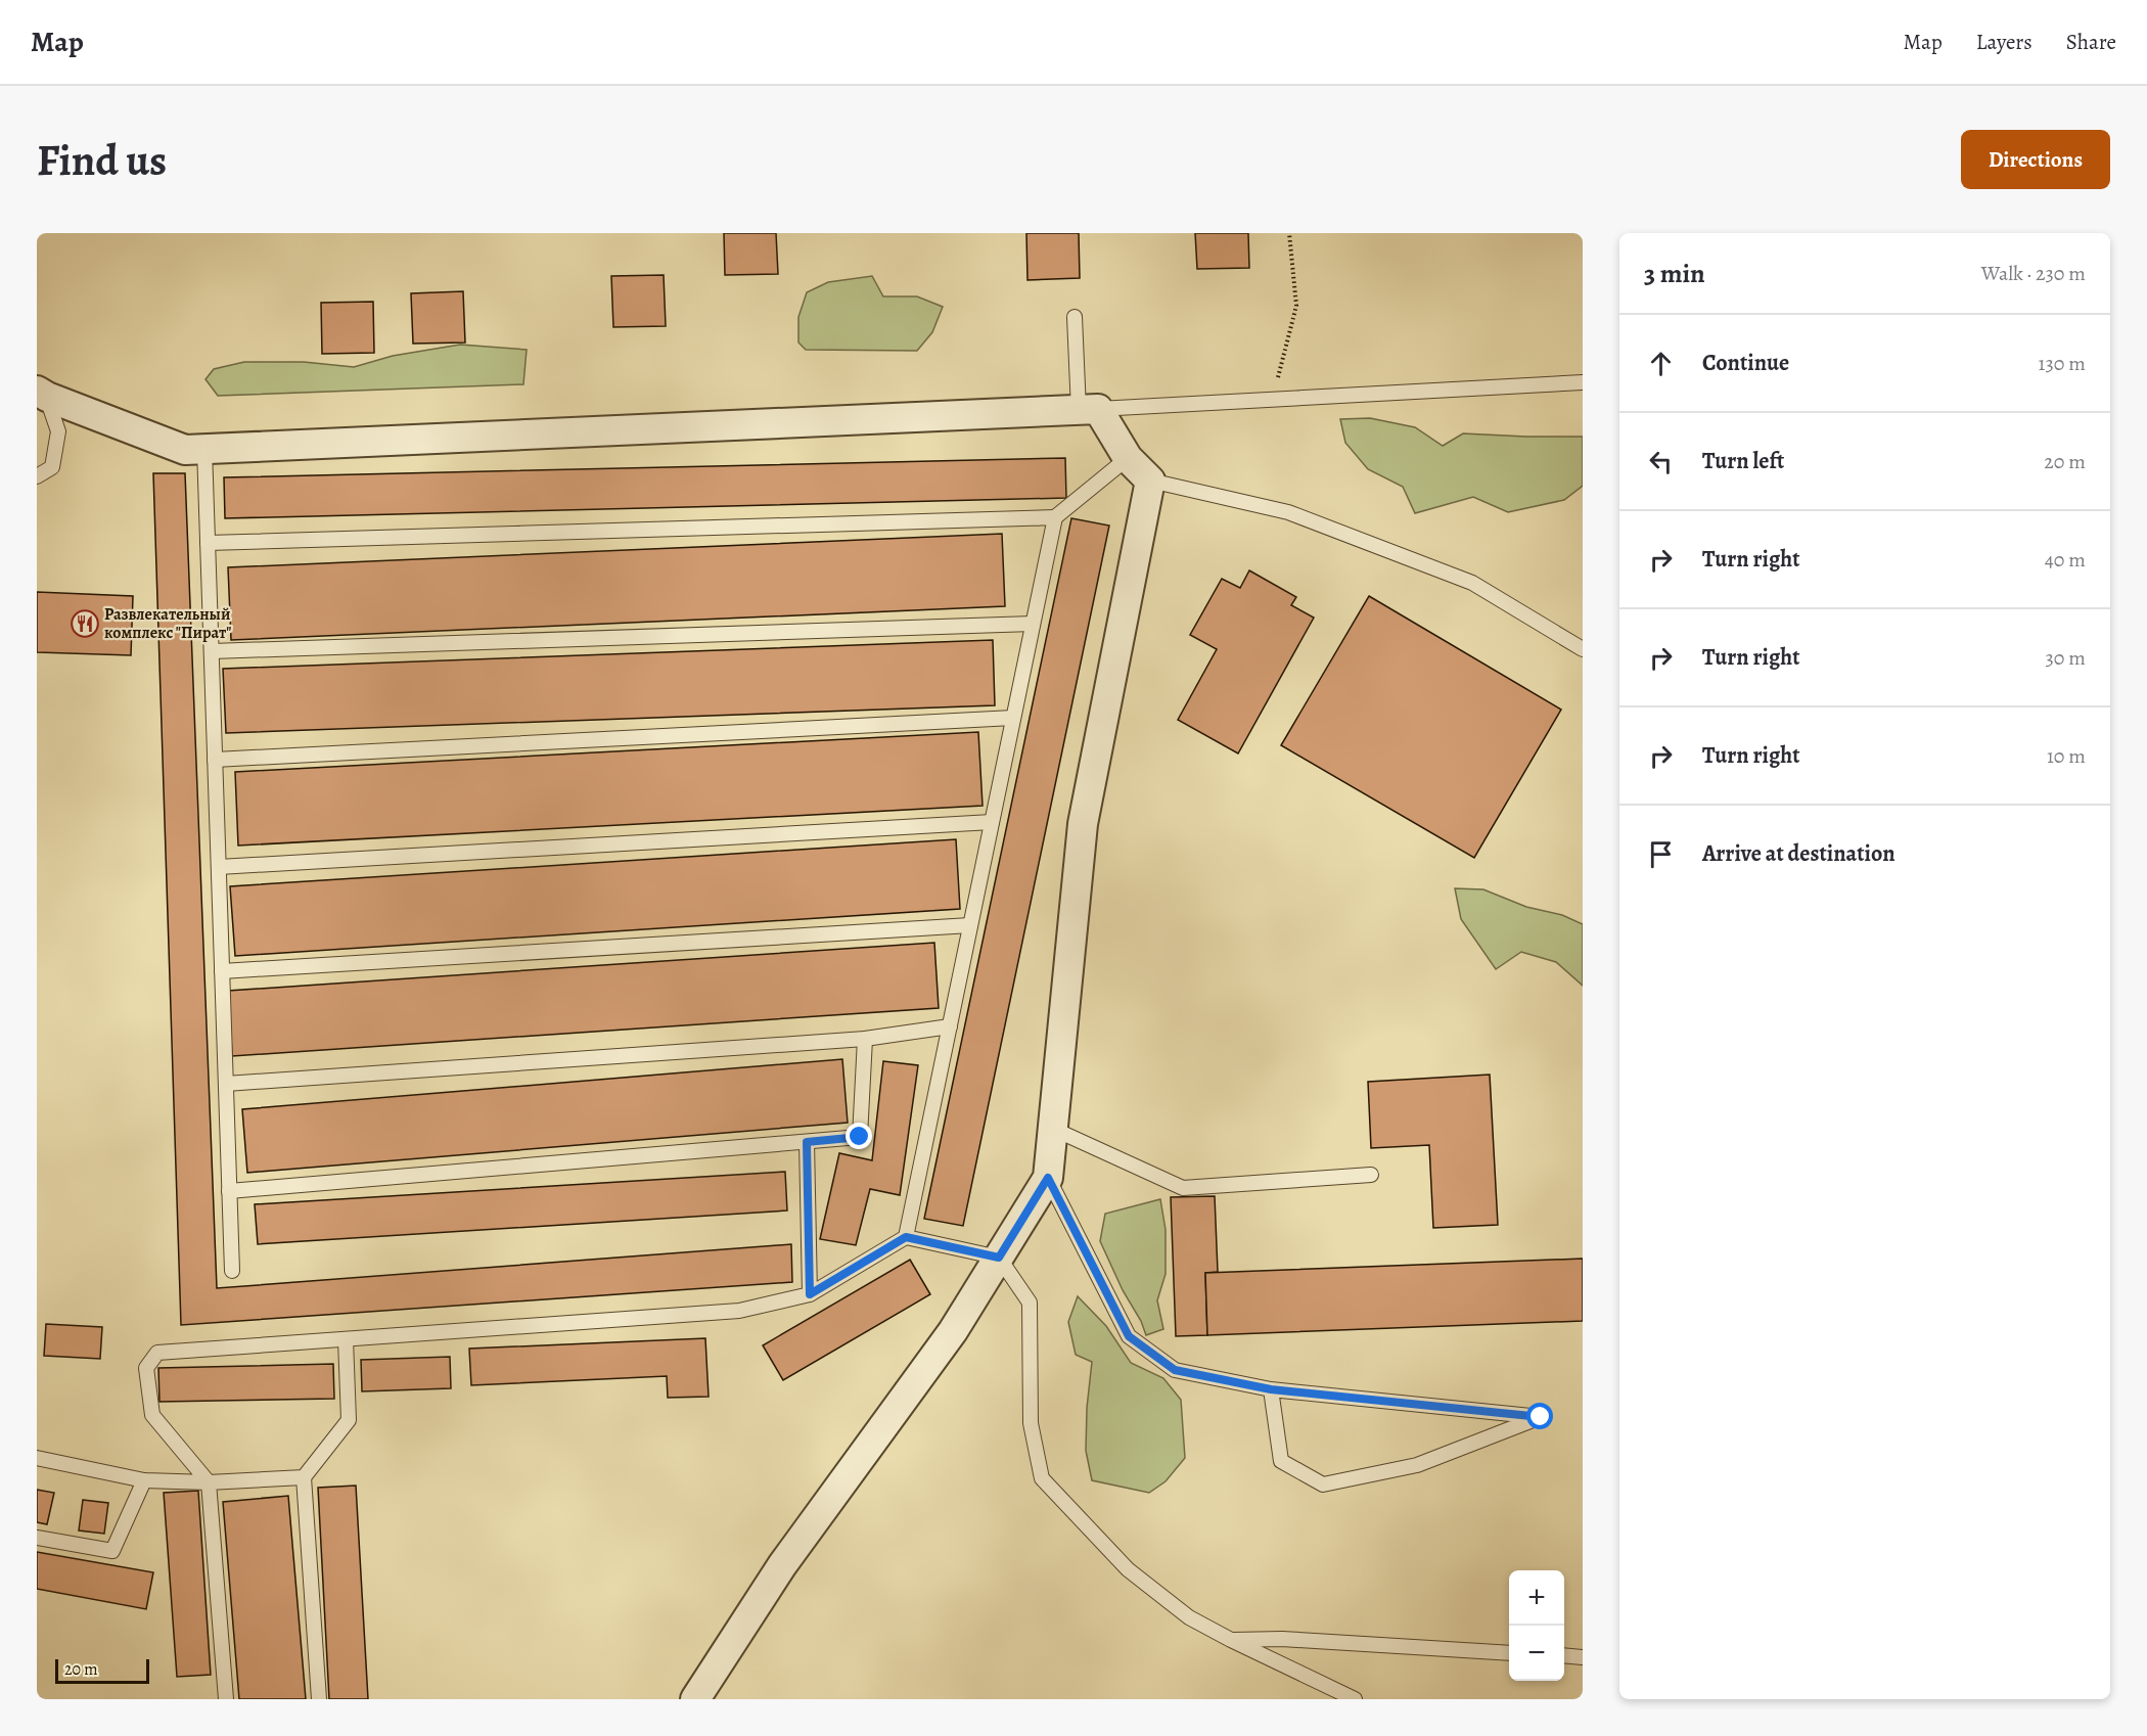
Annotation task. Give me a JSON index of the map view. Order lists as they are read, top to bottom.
{
  "places": {
    "restaurant": ["Развлекательный комплекс \"Пират\""]
  },
  "scale_bar": "20 m",
  "page": {
    "header": "Map",
    "nav": ["Map", "Layers", "Share"],
    "buttons": "Directions",
    "title": "Find us",
    "heading": ["3 min", "Walk · 230 m"],
    "list": [
      ["Continue", "130 m"],
      ["Turn left", "20 m"],
      ["Turn right", "40 m"],
      ["Turn right", "30 m"],
      ["Turn right", "10 m"],
      "Arrive at destination"
    ],
    "map_buttons": ["+", "−"],
    "scale": "20 m"
  }
}
